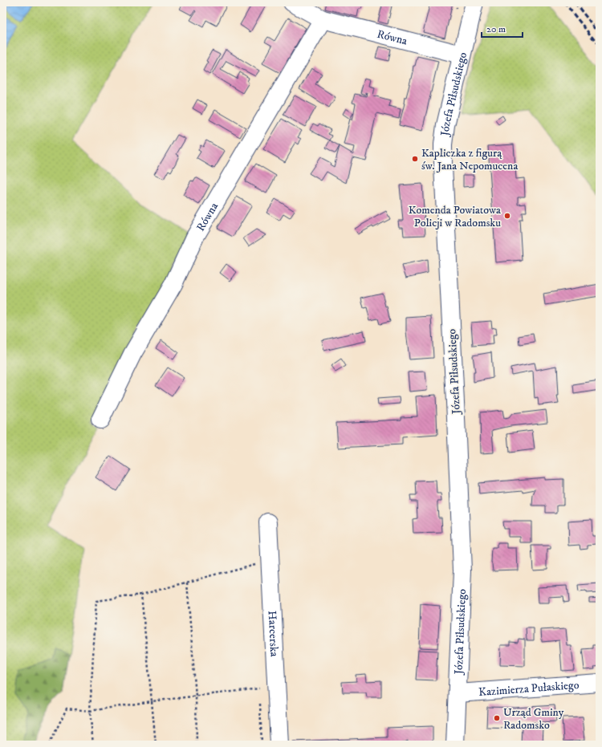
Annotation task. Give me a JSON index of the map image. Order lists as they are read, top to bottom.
{
  "streets": {
    "street": [
      "Równa",
      "Józefa Piłsudskiego",
      "Harcerska",
      "Kazimierza Pułaskiego"
    ]
  },
  "crossings": [
    ["Równa", "Józefa Piłsudskiego"],
    ["Józefa Piłsudskiego", "Kazimierza Pułaskiego"]
  ],
  "places": ["Kapliczka z figurą św. Jana Nepomucena", "Komenda Powiatowa Policji w Radomsku", "Urząd Gminy Radomsko"],
  "scale_bar": "20 m"
}
